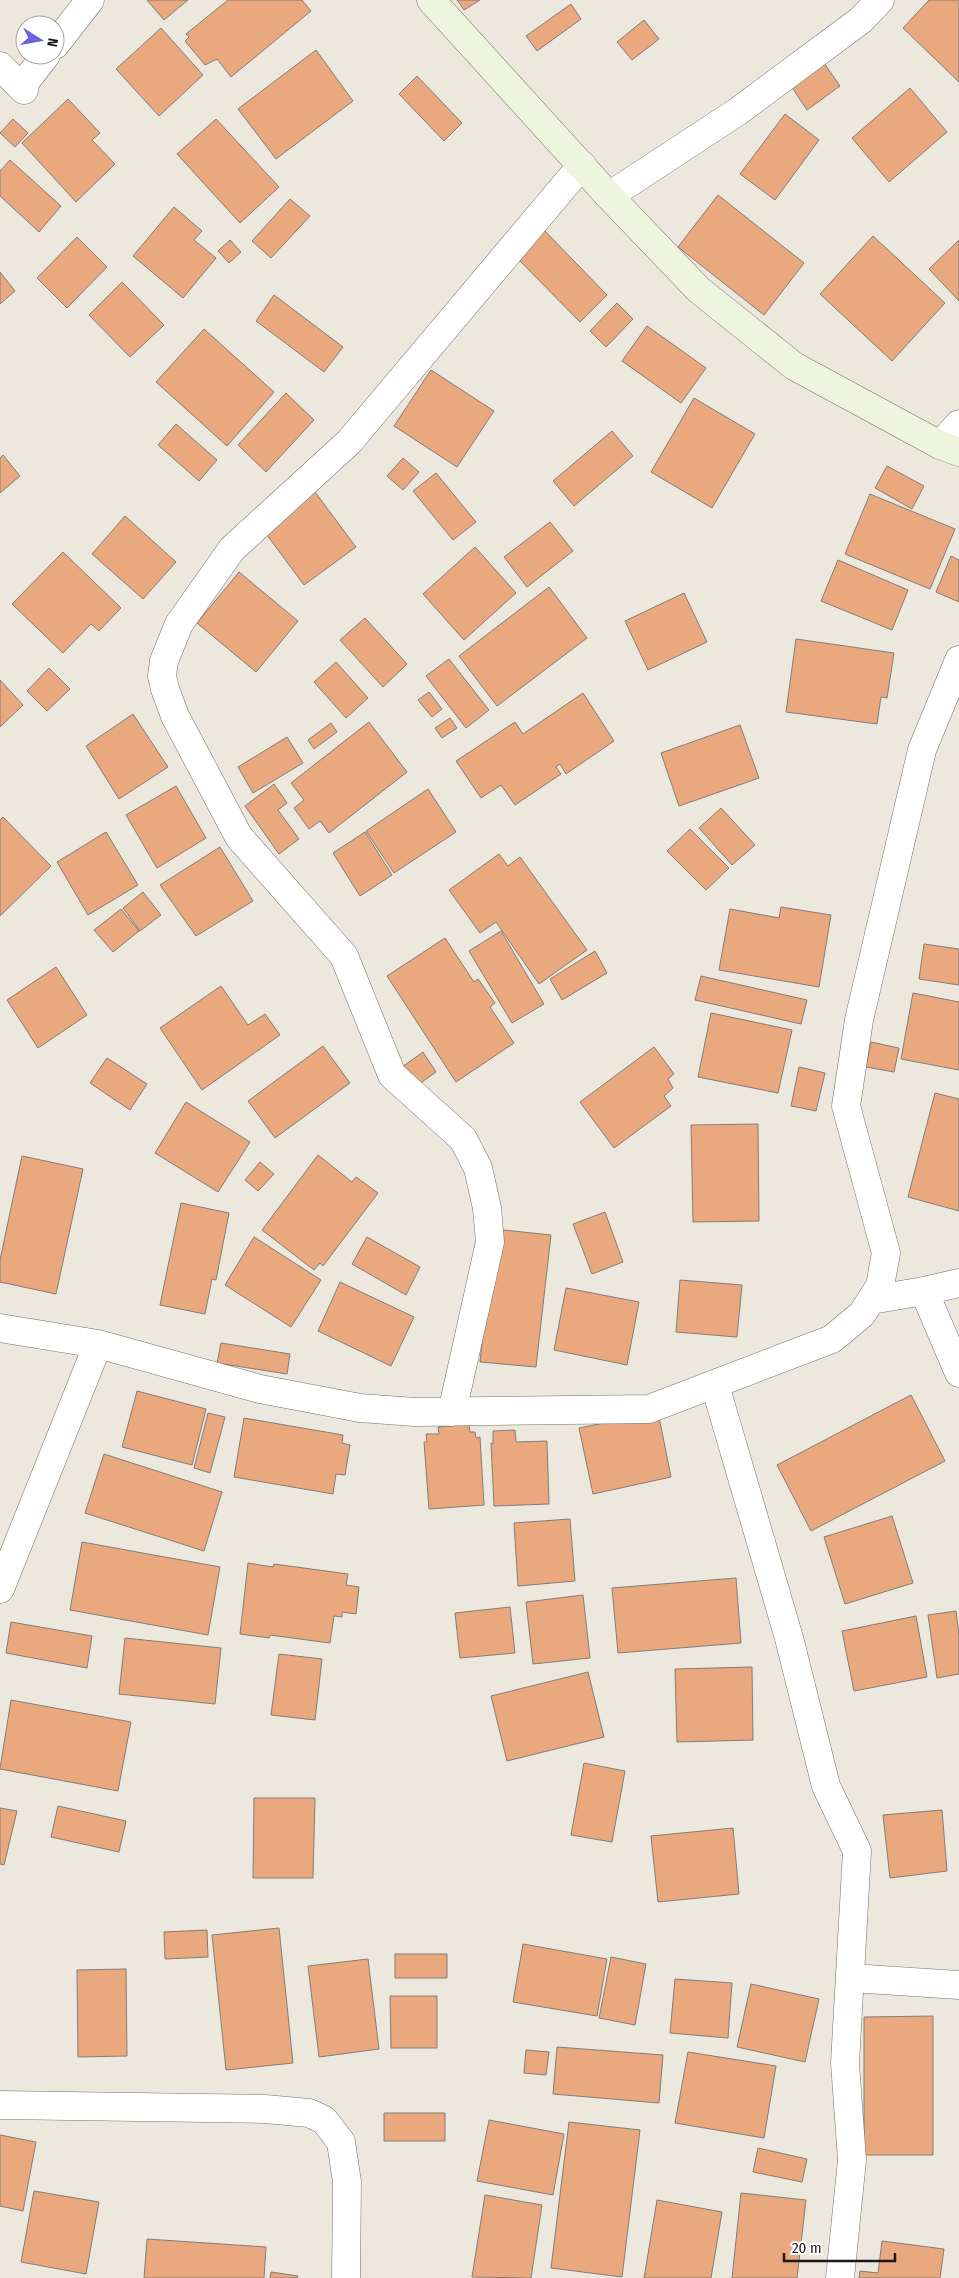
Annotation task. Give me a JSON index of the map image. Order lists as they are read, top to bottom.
{
  "scale_bar": "20 m",
  "north": "right"
}
